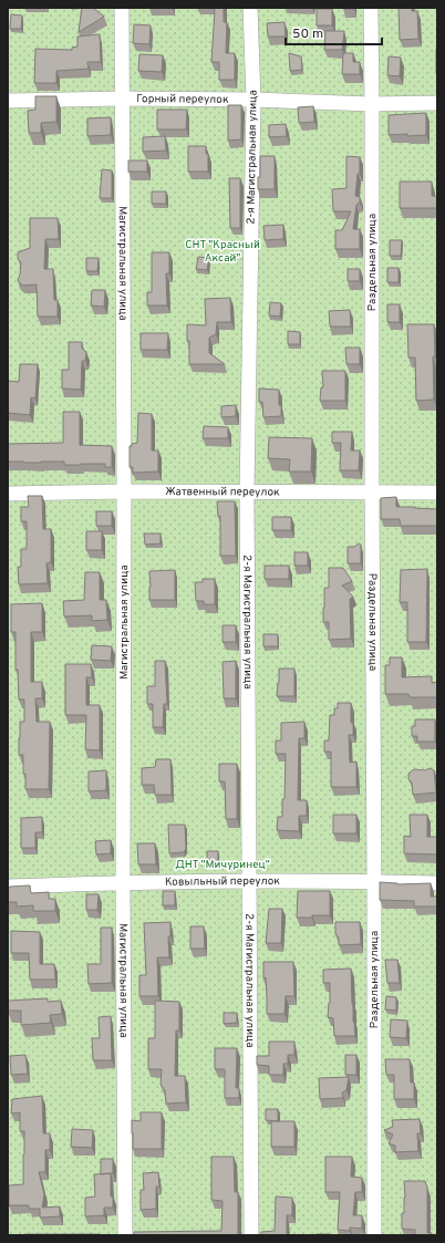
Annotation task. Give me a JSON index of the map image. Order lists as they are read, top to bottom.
{
  "streets": {
    "street": [
      "Горный переулок",
      "2-я Магистральная улица",
      "Раздельная улица",
      "Магистральная улица",
      "Жатвенный переулок",
      "Ковыльный переулок"
    ]
  },
  "crossings": [
    ["Горный переулок", "2-я Магистральная улица"],
    ["Горный переулок", "Раздельная улица"],
    ["Горный переулок", "Магистральная улица"],
    ["2-я Магистральная улица", "Жатвенный переулок"],
    ["2-я Магистральная улица", "Ковыльный переулок"],
    ["Раздельная улица", "Жатвенный переулок"],
    ["Раздельная улица", "Ковыльный переулок"],
    ["Магистральная улица", "Жатвенный переулок"],
    ["Магистральная улица", "Ковыльный переулок"]
  ],
  "parks": ["СНТ \"Красный Аксай\"", "ДНТ \"Мичуринец\""],
  "scale_bar": "50 m"
}
